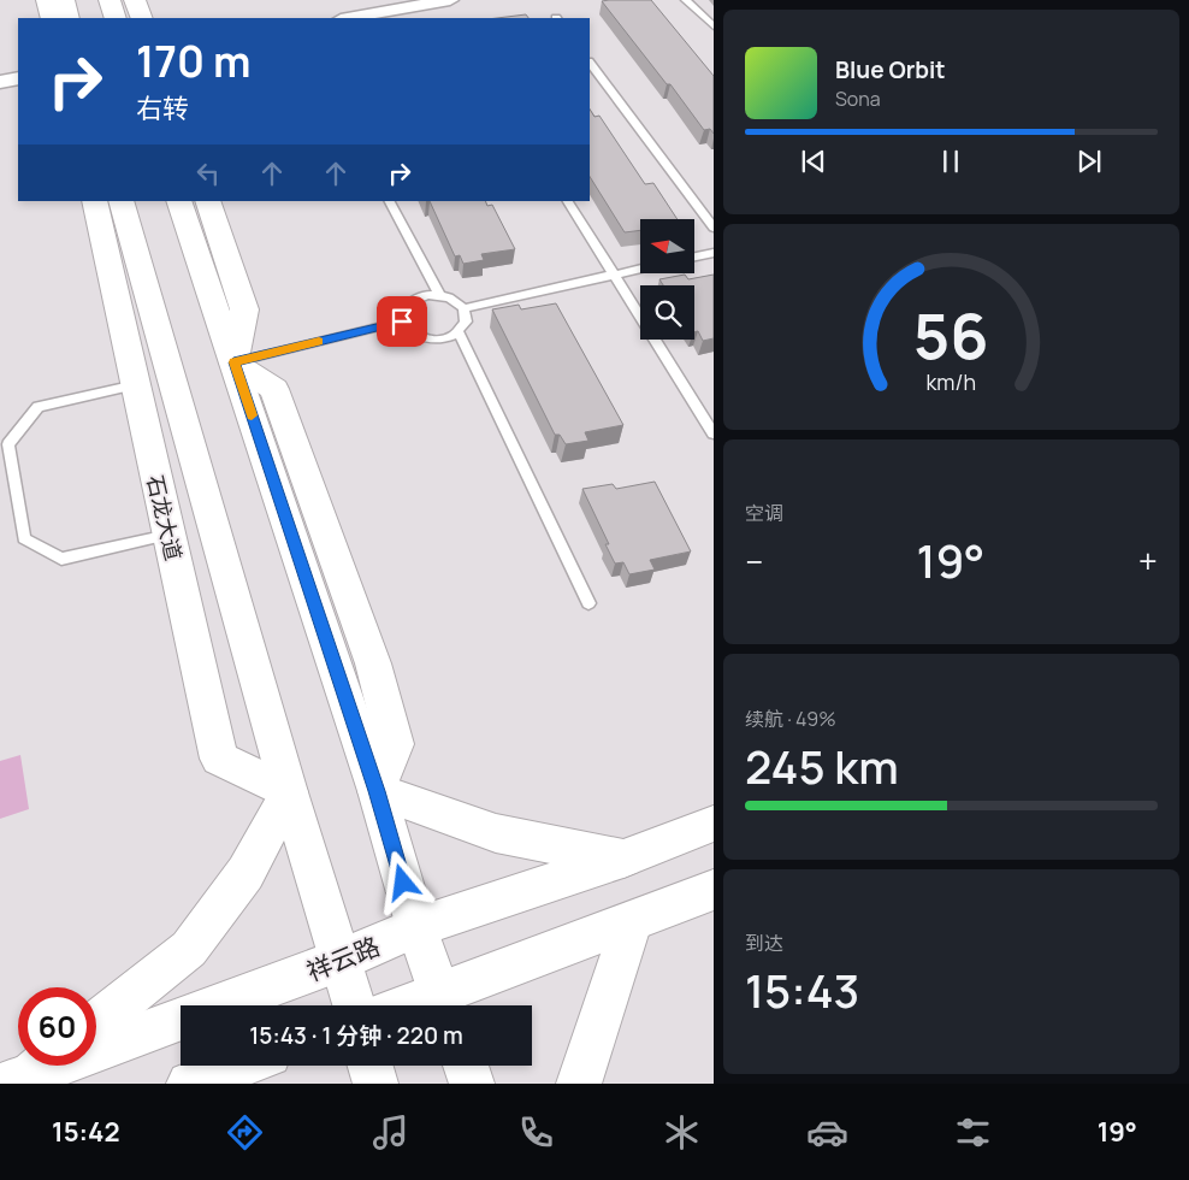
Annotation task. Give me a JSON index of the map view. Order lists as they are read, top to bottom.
{
  "streets": {
    "main road": ["石龙大道", "祥云路"]
  },
  "crossings": [
    ["石龙大道", "祥云路"]
  ],
  "north": "left",
  "page": {
    "turn": ["170 m", "右转"],
    "song": ["Blue Orbit", "Sona"],
    "tile": [
      "空调",
      ["续航 · 49%", "245 km"],
      ["到达", "15:43"]
    ],
    "heat": ["−", "19°", "+"],
    "limit": "60",
    "trip": "15:43 · 1 分钟 · 220 m",
    "tabs": ["15:42", "19°"],
    "gauge": ["56", "km/h"]
  }
}
